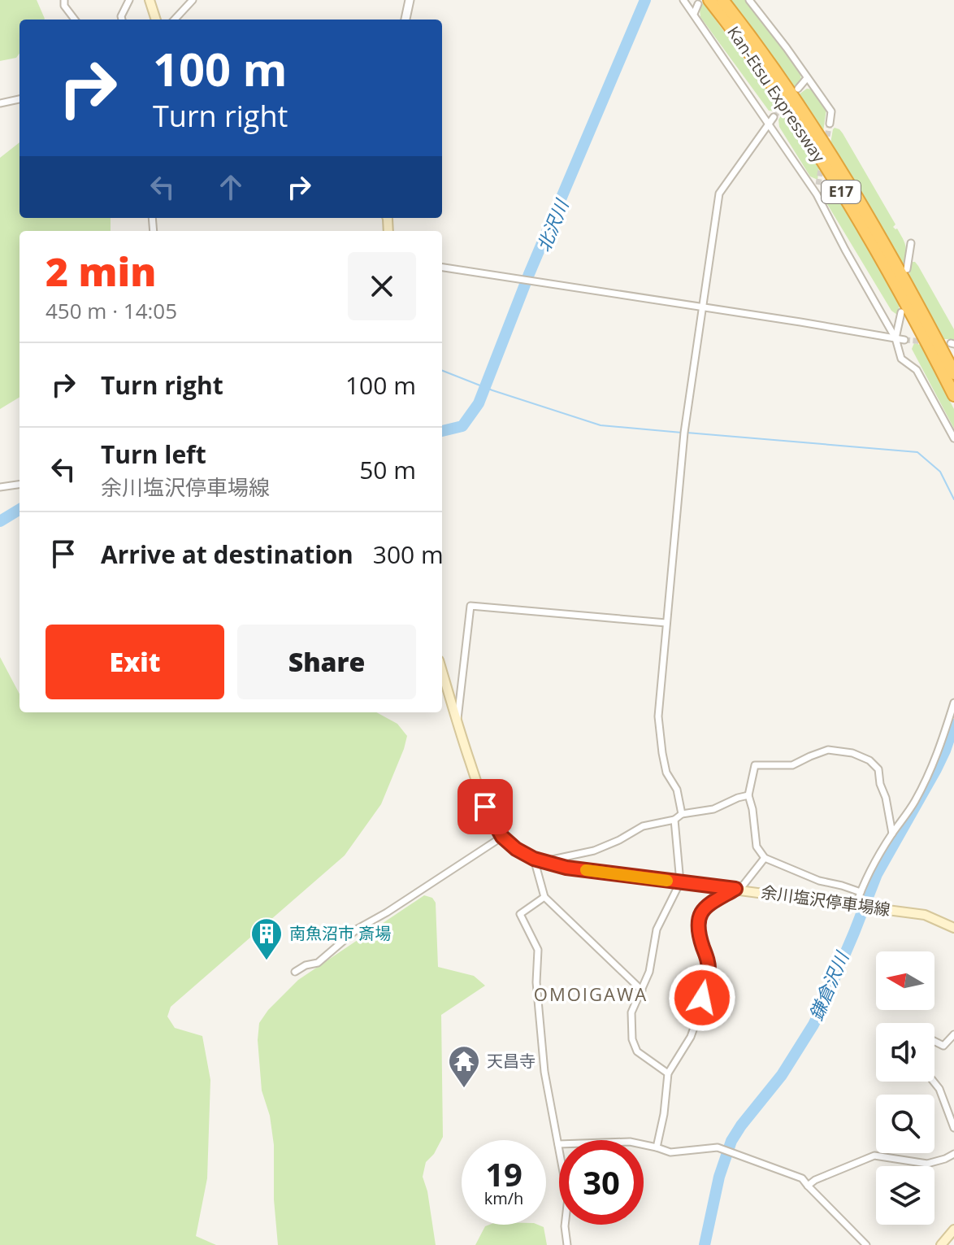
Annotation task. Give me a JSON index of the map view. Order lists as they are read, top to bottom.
{
  "streets": {
    "highway": ["Kan-Etsu Expressway", "E17"],
    "main road": ["余川塩沢停車場線"]
  },
  "districts": ["OMOIGAWA"],
  "water": ["北沢川", "鎌倉沢川"],
  "places": {
    "building": ["南魚沼市 斎場"],
    "temple": ["天昌寺"]
  },
  "north": "left",
  "page": {
    "turn": ["100 m", "Turn right"],
    "heading": ["2 min", "450 m · 14:05"],
    "list": [
      {
        "name": "Turn right",
        "value": "100 m"
      },
      {
        "name": "Turn left",
        "note": "余川塩沢停車場線",
        "value": "50 m"
      },
      {
        "name": "Arrive at destination",
        "value": "300 m"
      }
    ],
    "buttons": ["Exit", "Share"],
    "speed": "19 km/h",
    "limit": "30"
  }
}
